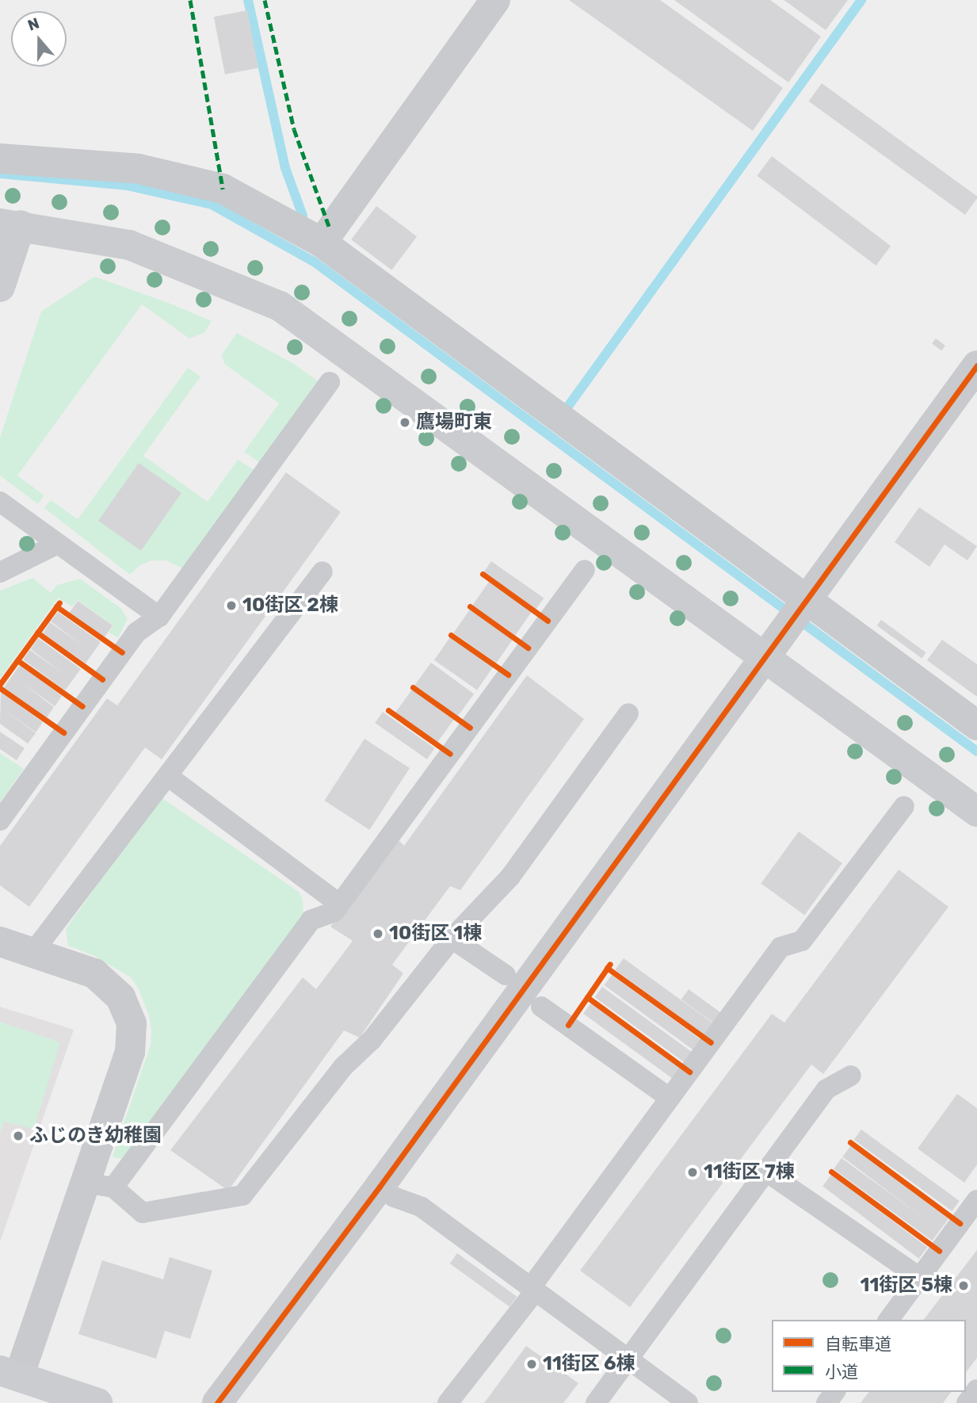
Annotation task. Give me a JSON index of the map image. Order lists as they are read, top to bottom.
{
  "places": [
    "鷹場町東",
    "10街区 2棟",
    "10街区 1棟",
    "ふじのき幼稚園",
    "11街区 7棟",
    "11街区 5棟",
    "11街区 6棟"
  ],
  "legend": ["自転車道", "小道"],
  "north": "top"
}
